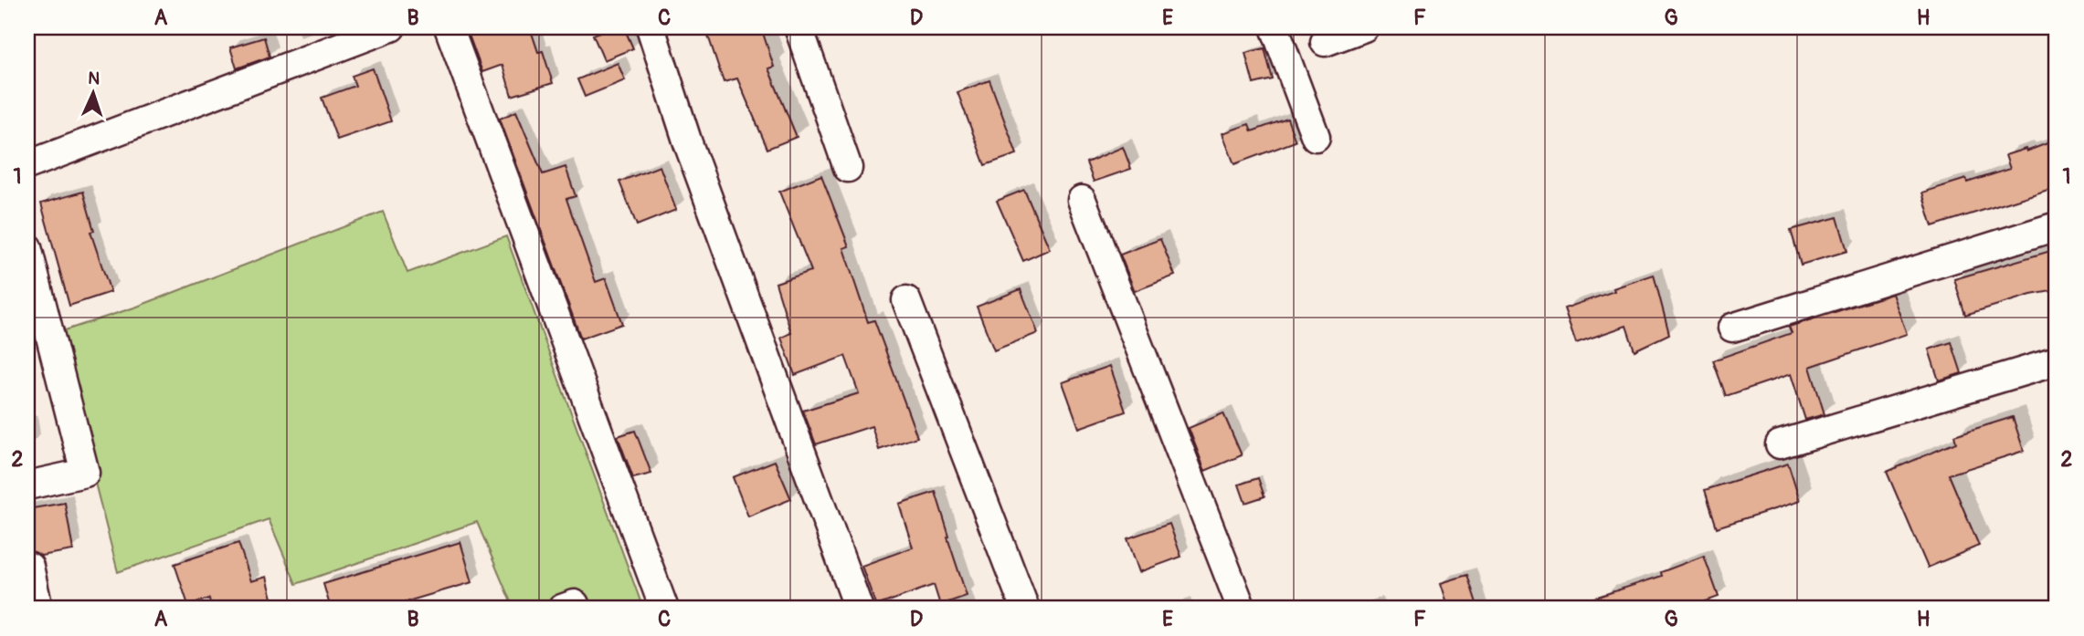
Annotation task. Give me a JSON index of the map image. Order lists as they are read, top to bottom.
{
  "north": "top",
  "grid": {
    "columns": [
      "A",
      "B",
      "C",
      "D",
      "E",
      "F",
      "G",
      "H"
    ],
    "rows": ["1", "2"]
  }
}
